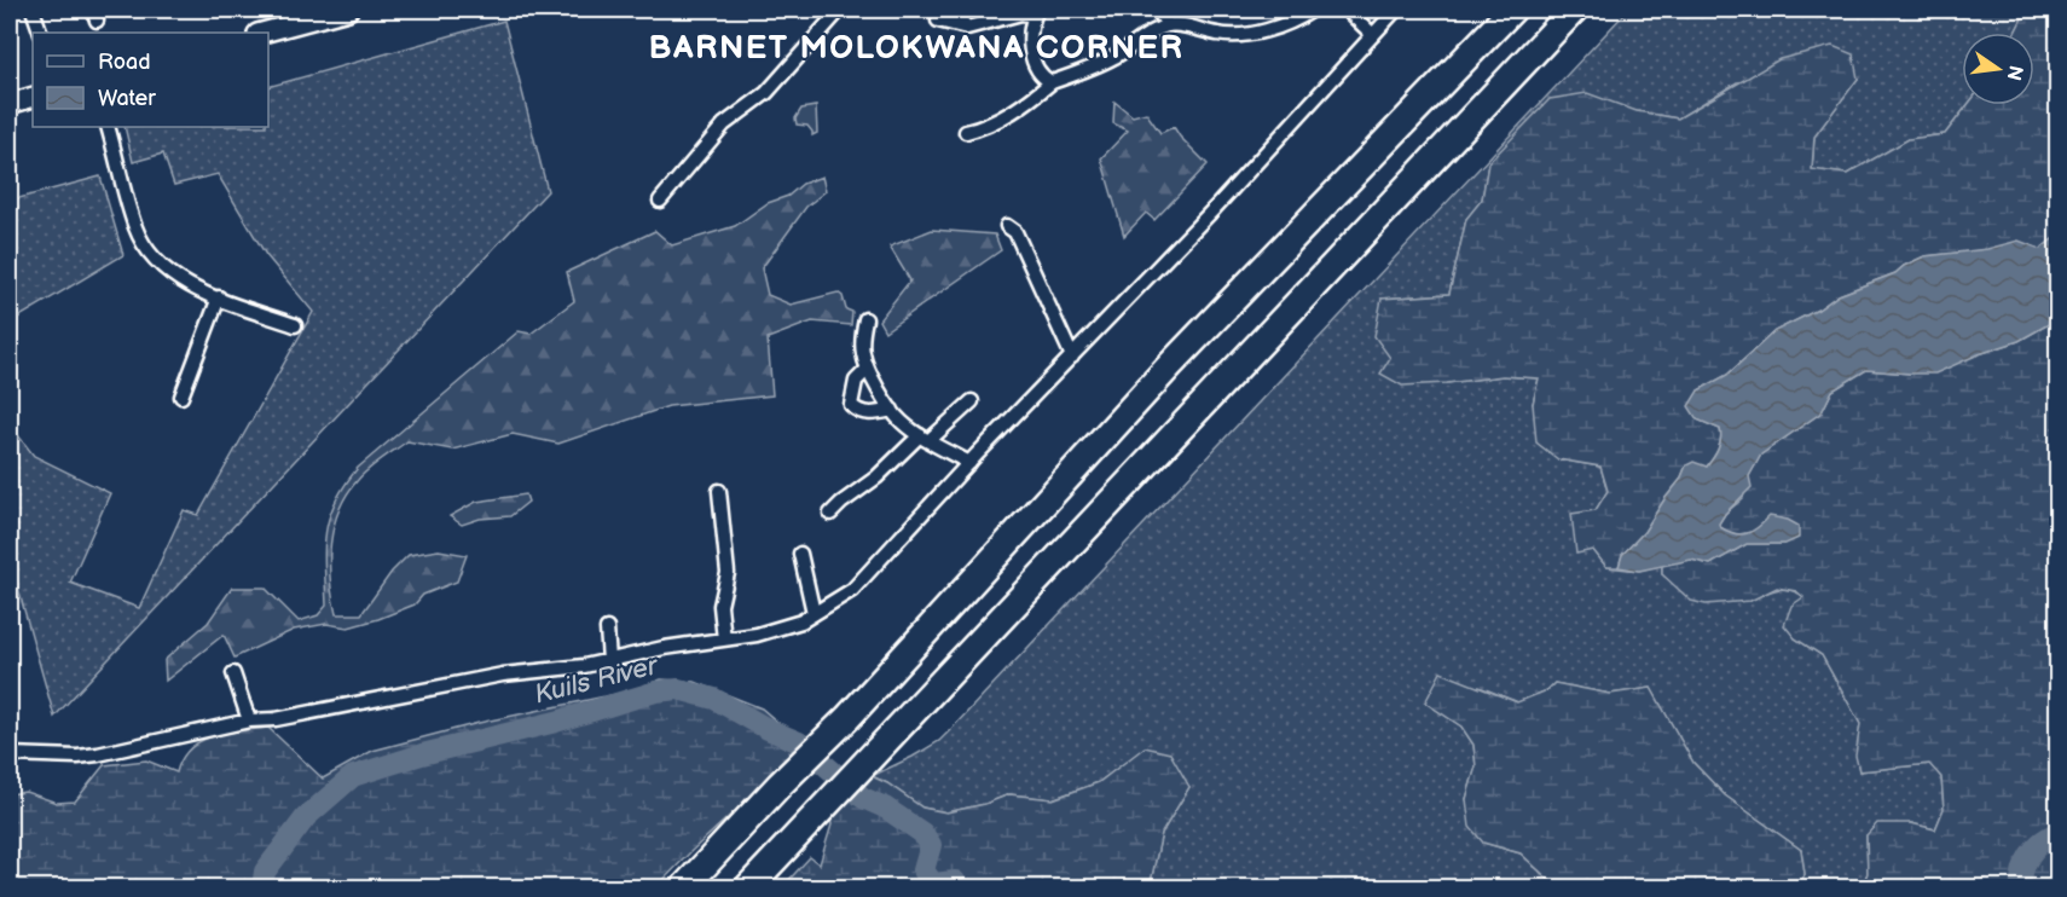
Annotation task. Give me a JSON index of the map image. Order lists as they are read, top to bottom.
{
  "districts": ["BARNET MOLOKWANA CORNER"],
  "water": ["Kuils River"],
  "legend": ["Road", "Water"],
  "north": "right"
}
